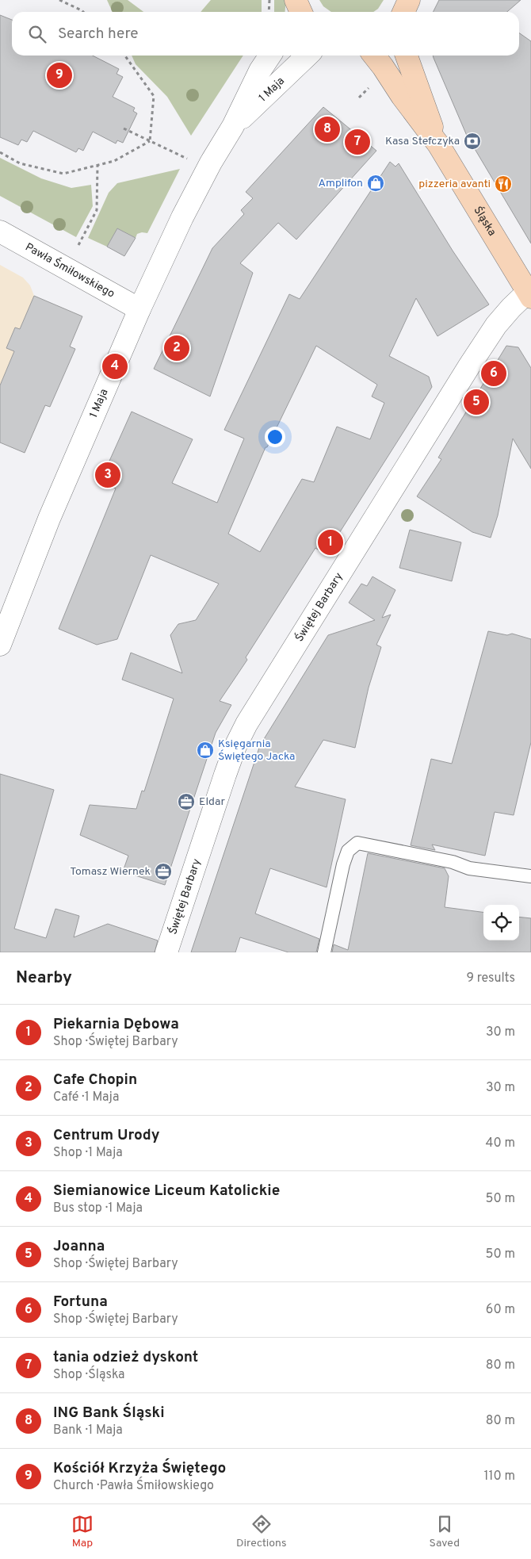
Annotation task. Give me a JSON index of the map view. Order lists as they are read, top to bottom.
{
  "streets": {
    "street": [
      "1 Maja",
      "Śląska",
      "Pawła Śmiłowskiego",
      "Świętej Barbary"
    ]
  },
  "crossings": [
    ["1 Maja", "Pawła Śmiłowskiego"],
    ["Śląska", "Świętej Barbary"]
  ],
  "places": {
    "bank": ["Kasa Stefczyka"],
    "shop": ["Amplifon", "Księgarnia Świętego Jacka"],
    "restaurant": ["pizzeria avanti"],
    "office": ["Eldar", "Tomasz Wiernek"]
  },
  "page": {
    "search": "Search here",
    "pins": [
      "9",
      "8",
      "7",
      "2",
      "4",
      "6",
      "5",
      "3",
      "1"
    ],
    "heading": ["Nearby", "9 results"],
    "list": [
      {
        "mark": "1",
        "name": "Piekarnia Dębowa",
        "note": "Shop · Świętej Barbary",
        "value": "30 m"
      },
      {
        "mark": "2",
        "name": "Cafe Chopin",
        "note": "Café · 1 Maja",
        "value": "30 m"
      },
      {
        "mark": "3",
        "name": "Centrum Urody",
        "note": "Shop · 1 Maja",
        "value": "40 m"
      },
      {
        "mark": "4",
        "name": "Siemianowice Liceum Katolickie",
        "note": "Bus stop · 1 Maja",
        "value": "50 m"
      },
      {
        "mark": "5",
        "name": "Joanna",
        "note": "Shop · Świętej Barbary",
        "value": "50 m"
      },
      {
        "mark": "6",
        "name": "Fortuna",
        "note": "Shop · Świętej Barbary",
        "value": "60 m"
      },
      {
        "mark": "7",
        "name": "tania odzież dyskont",
        "note": "Shop · Śląska",
        "value": "80 m"
      },
      {
        "mark": "8",
        "name": "ING Bank Śląski",
        "note": "Bank · 1 Maja",
        "value": "80 m"
      },
      {
        "mark": "9",
        "name": "Kościół Krzyża Świętego",
        "note": "Church · Pawła Śmiłowskiego",
        "value": "110 m"
      }
    ],
    "nav": ["Map", "Directions", "Saved"]
  }
}
